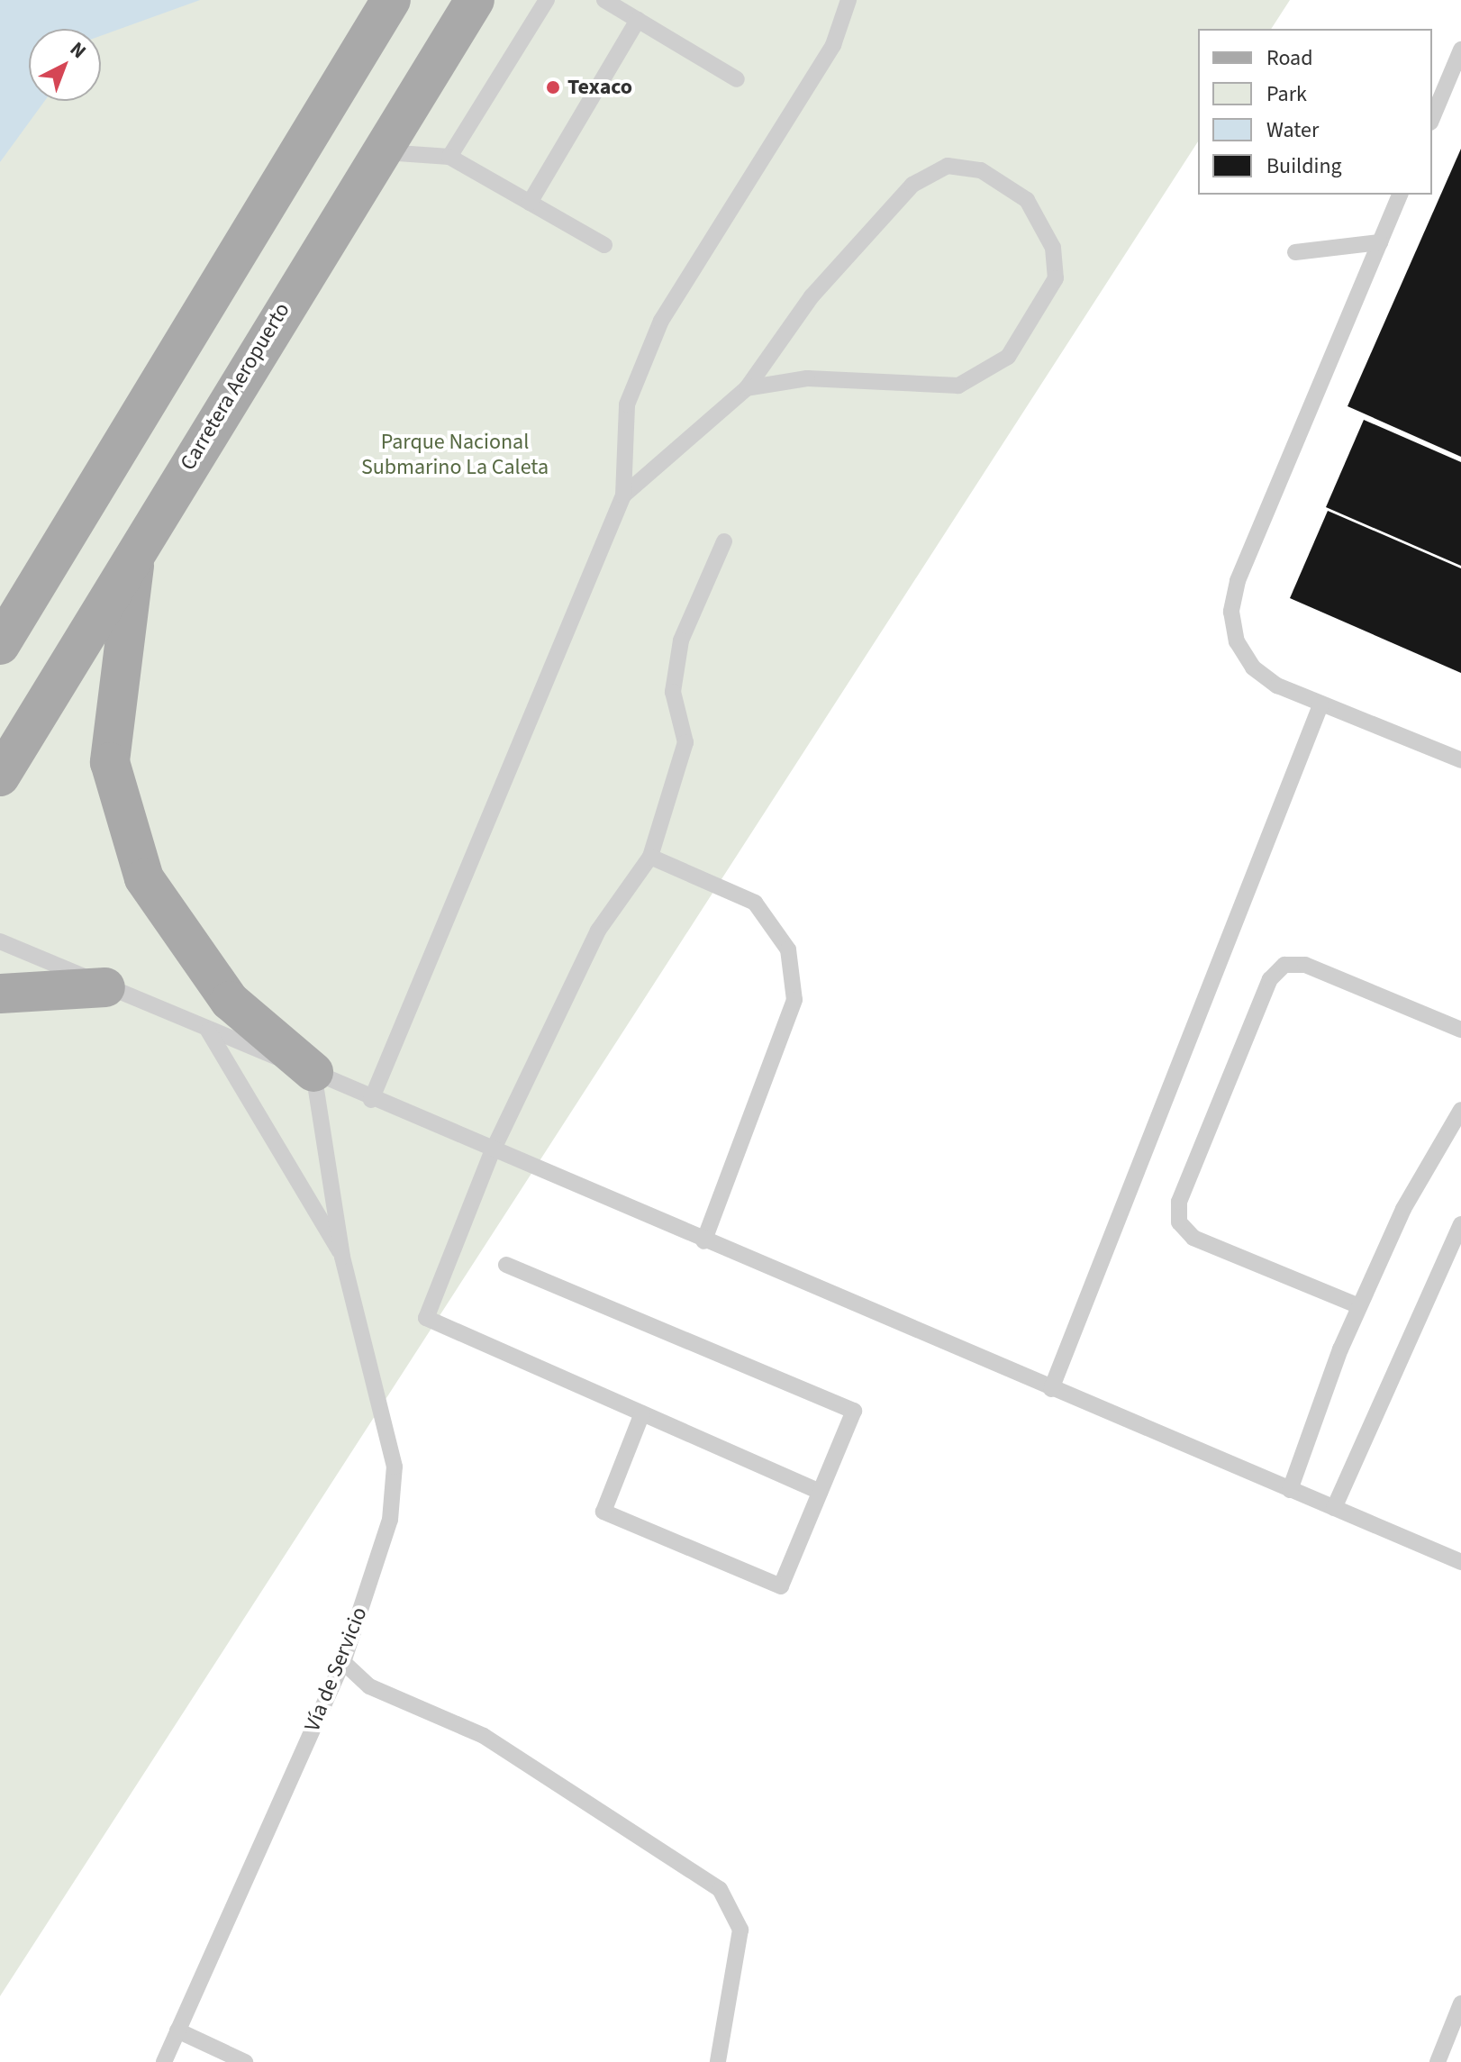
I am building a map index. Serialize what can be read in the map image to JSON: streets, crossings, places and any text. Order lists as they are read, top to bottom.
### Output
{
  "streets": {
    "main road": ["Carretera Aeropuerto"],
    "lane": ["Vía de Servicio"]
  },
  "parks": ["Parque Nacional Submarino La Caleta"],
  "places": ["Texaco"],
  "legend": [
    "Road",
    "Park",
    "Water",
    "Building"
  ],
  "north": "top right"
}
